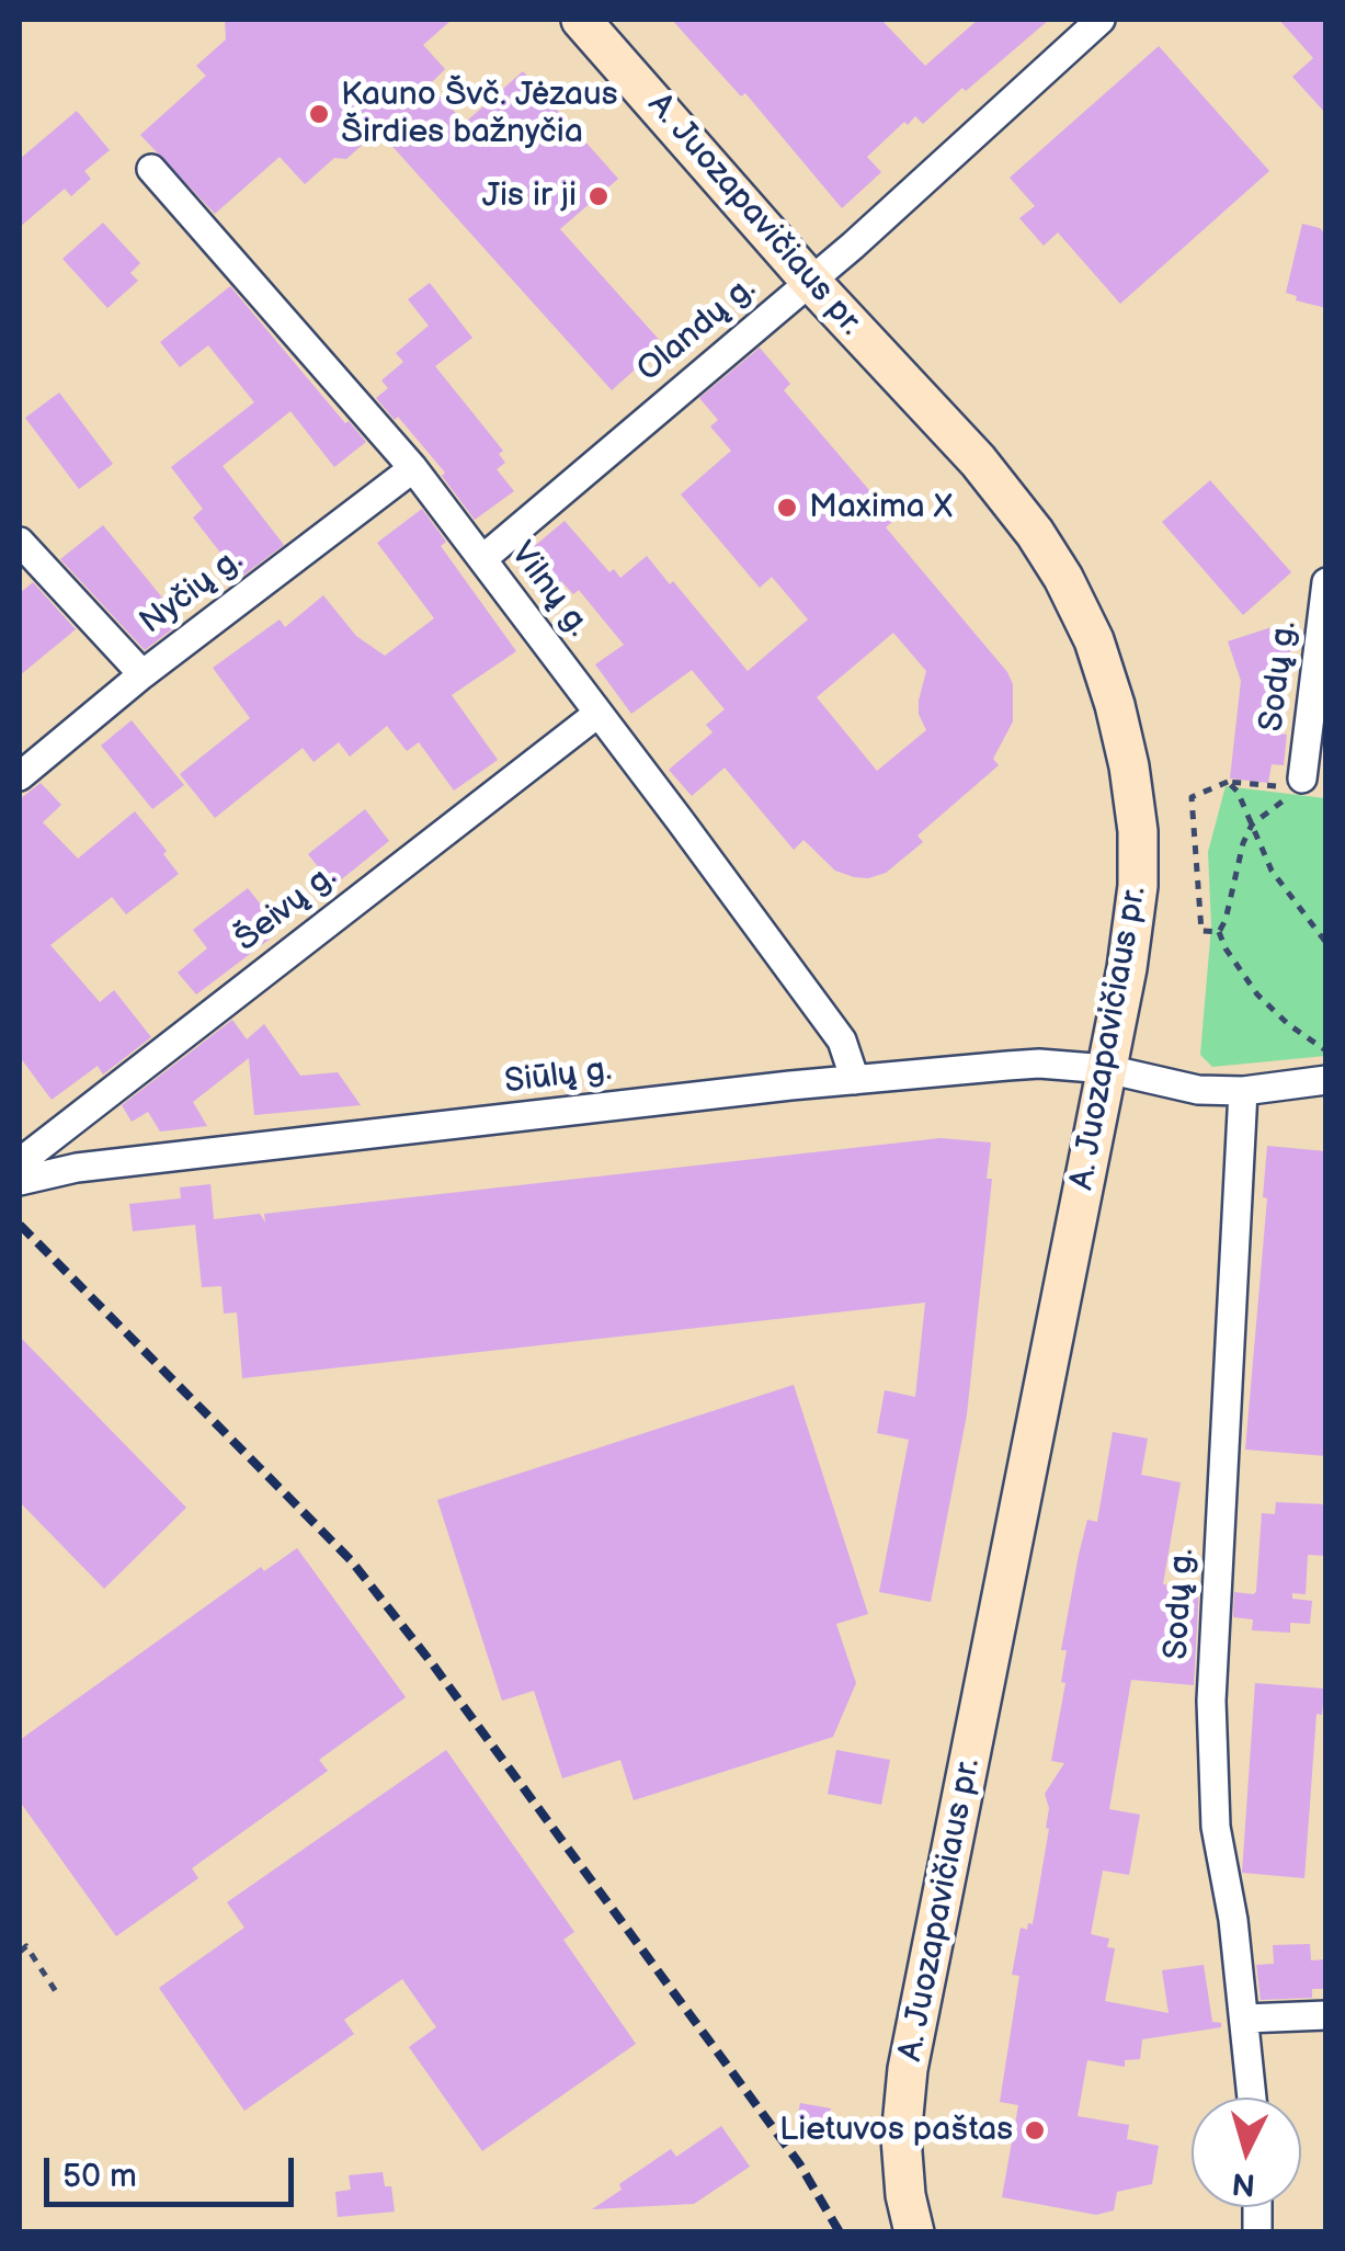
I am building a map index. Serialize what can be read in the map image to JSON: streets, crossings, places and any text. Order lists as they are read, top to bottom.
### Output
{
  "streets": {
    "main road": ["A. Juozapavičiaus pr."],
    "street": [
      "Olandų g.",
      "Vilnų g.",
      "Nyčių g.",
      "Sodų g.",
      "Šeivų g.",
      "Siūlų g."
    ]
  },
  "crossings": [
    ["A. Juozapavičiaus pr.", "Olandų g."],
    ["A. Juozapavičiaus pr.", "Siūlų g."],
    ["Olandų g.", "Vilnų g."],
    ["Vilnų g.", "Nyčių g."],
    ["Vilnų g.", "Šeivų g."],
    ["Vilnų g.", "Siūlų g."],
    ["Sodų g.", "Siūlų g."]
  ],
  "places": [
    "Kauno Švč. Jėzaus Širdies bažnyčia",
    "Jis ir ji",
    "Maxima X",
    "Lietuvos paštas"
  ],
  "scale_bar": "50 m",
  "north": "bottom"
}
